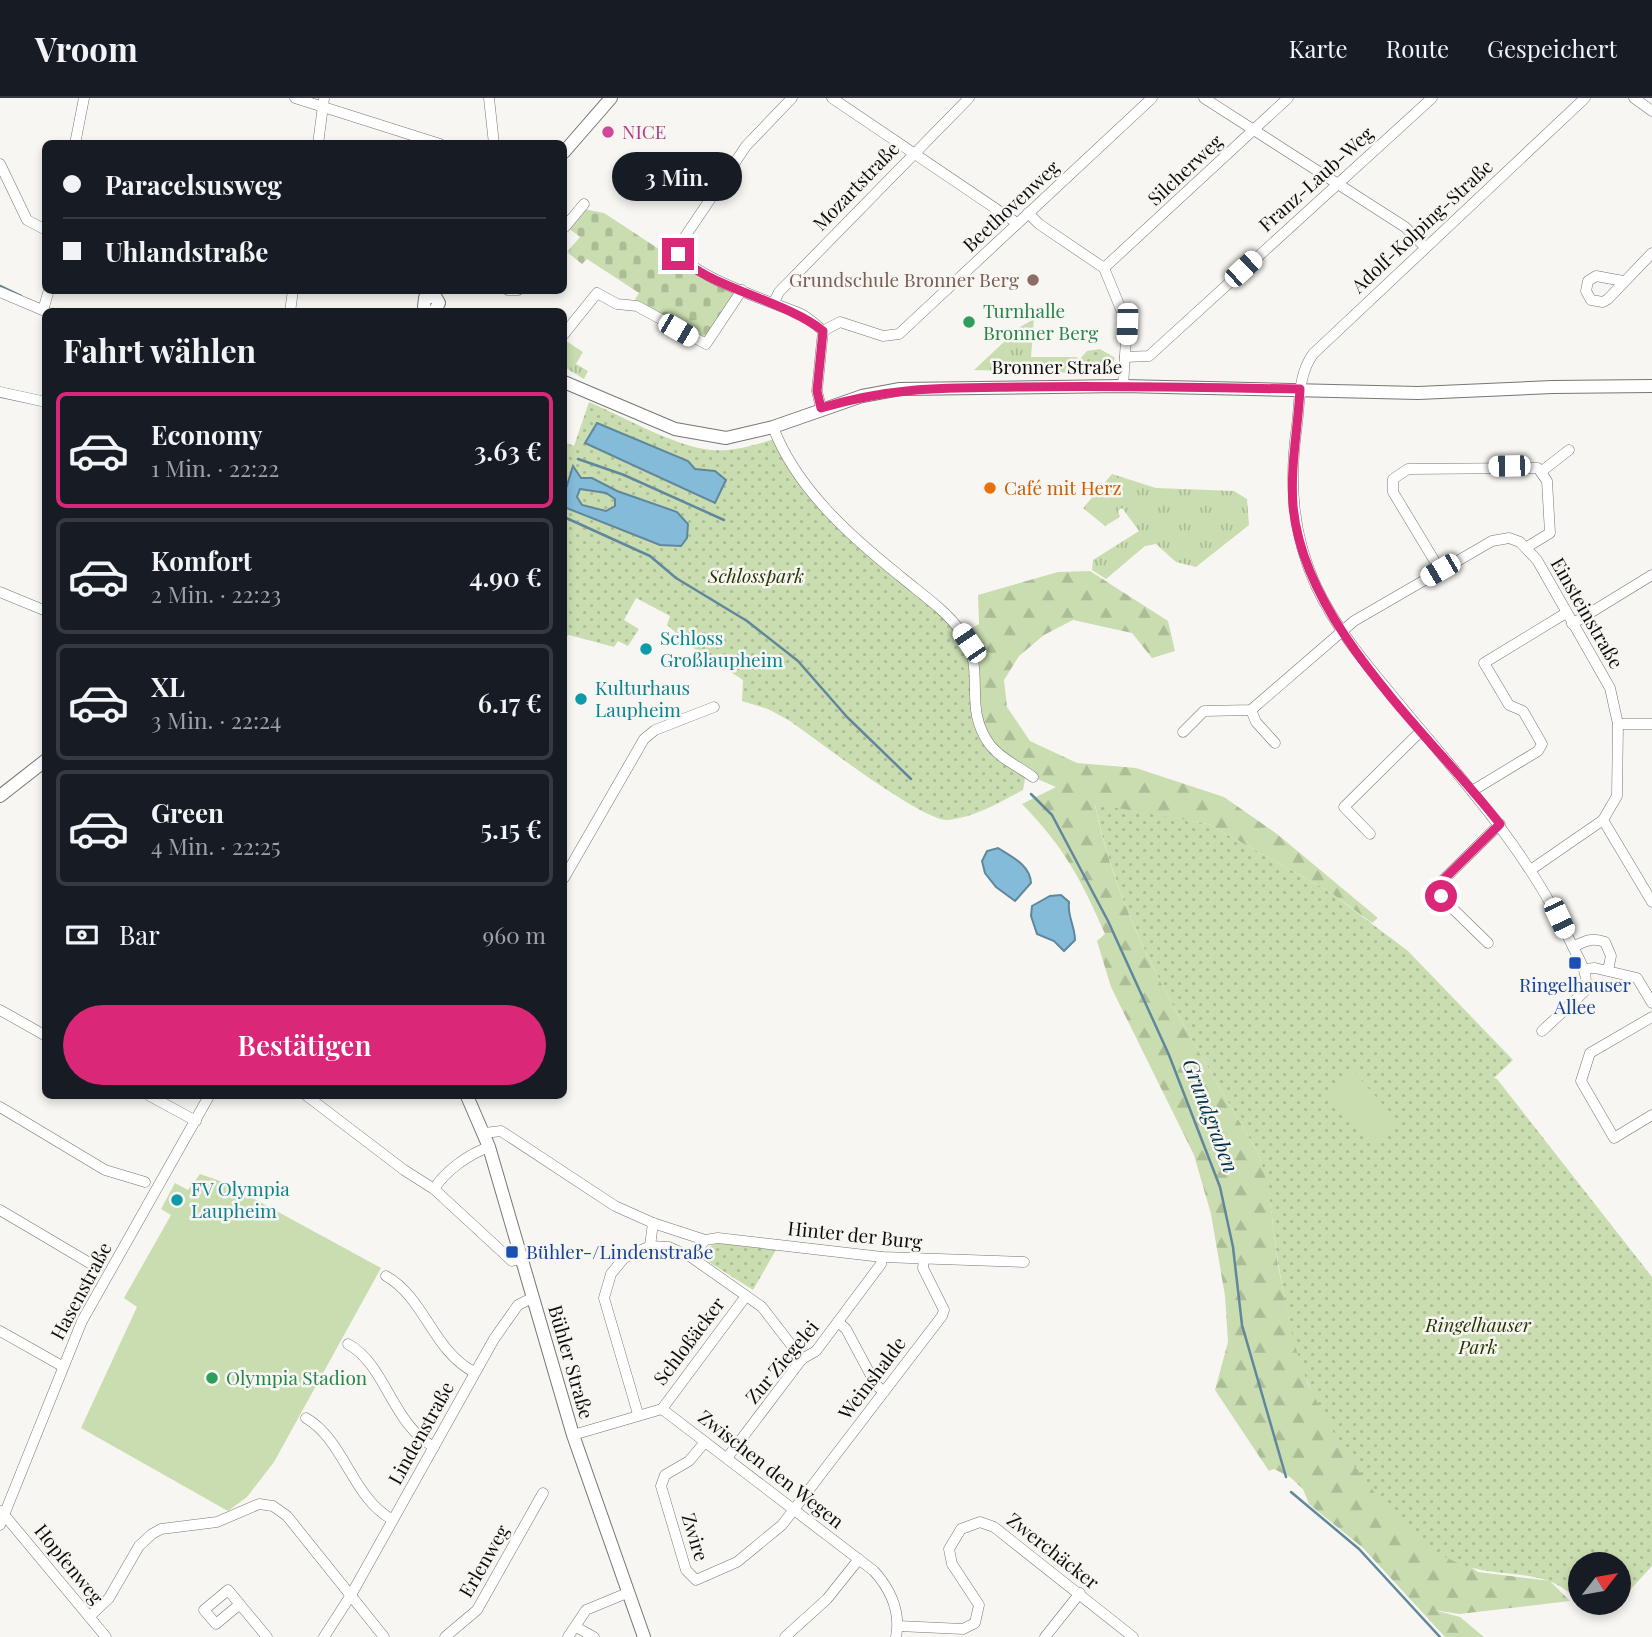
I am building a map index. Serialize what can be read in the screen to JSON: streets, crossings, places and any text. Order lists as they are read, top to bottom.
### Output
{
  "streets": {
    "street": [
      "Silcherweg",
      "Franz-Laub-Weg",
      "Mozartstraße",
      "Beethovenweg",
      "Adolf-Kolping-Straße",
      "Bronner Straße",
      "Einsteinstraße",
      "Hinter der Burg",
      "Hasenstraße",
      "Schloßäcker",
      "Bühler Straße",
      "Zur Ziegelei",
      "Weinshalde",
      "Lindenstraße",
      "Zwischen den Wegen",
      "Zwire",
      "Zwerchäcker",
      "Erlenweg",
      "Hopfenweg"
    ]
  },
  "crossings": [
    ["Adolf-Kolping-Straße", "Bronner Straße"],
    ["Hinter der Burg", "Bühler Straße"],
    ["Hinter der Burg", "Zur Ziegelei"],
    ["Hinter der Burg", "Weinshalde"],
    ["Hasenstraße", "Hopfenweg"],
    ["Schloßäcker", "Zur Ziegelei"],
    ["Schloßäcker", "Zwischen den Wegen"],
    ["Bühler Straße", "Lindenstraße"],
    ["Zur Ziegelei", "Weinshalde"],
    ["Zur Ziegelei", "Zwischen den Wegen"],
    ["Weinshalde", "Zwischen den Wegen"],
    ["Weinshalde", "Zwire"],
    ["Zwischen den Wegen", "Zwire"],
    ["Zwischen den Wegen", "Zwerchäcker"]
  ],
  "water": ["Grundgraben"],
  "parks": ["Schlosspark", "Ringelhauser Park"],
  "places": {
    "other": [
      "NICE",
      "Grundschule Bronner Berg",
      "Turnhalle Bronner Berg",
      "Café mit Herz",
      "Schloss Großlaupheim",
      "Kulturhaus Laupheim",
      "FV Olympia Laupheim",
      "Olympia Stadion"
    ],
    "transit": ["Ringelhauser Allee", "Bühler-/Lindenstraße"]
  },
  "north": "top right",
  "page": {
    "header": "Vroom",
    "nav": ["Karte", "Route", "Gespeichert"],
    "banner": ["Paracelsusweg", "Uhlandstraße"],
    "bubble": "3 Min.",
    "heading": "Fahrt wählen",
    "list": [
      {
        "name": "Economy",
        "note": "1 Min. · 22:22",
        "value": "3.63 €"
      },
      {
        "name": "Komfort",
        "note": "2 Min. · 22:23",
        "value": "4.90 €"
      },
      {
        "name": "XL",
        "note": "3 Min. · 22:24",
        "value": "6.17 €"
      },
      {
        "name": "Green",
        "note": "4 Min. · 22:25",
        "value": "5.15 €"
      }
    ],
    "pay": ["Bar", "960 m"],
    "buttons": "Bestätigen"
  }
}
